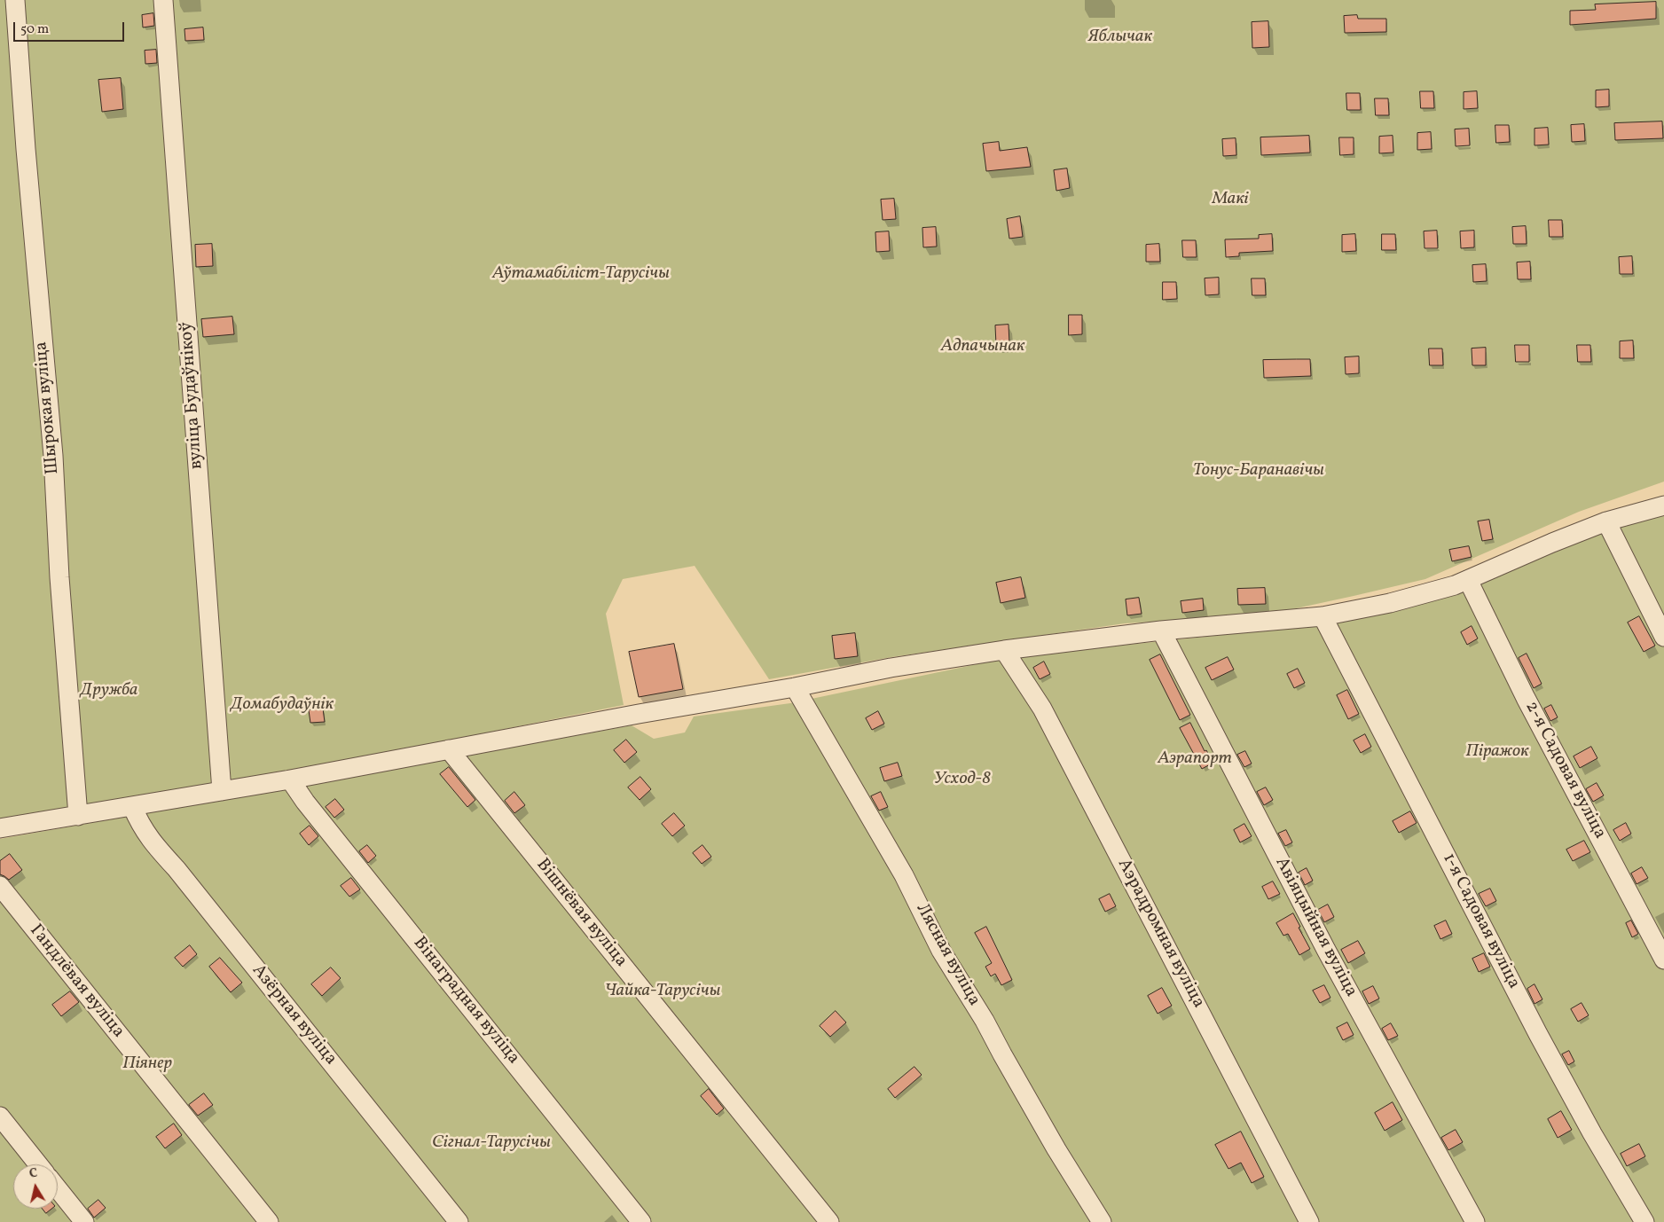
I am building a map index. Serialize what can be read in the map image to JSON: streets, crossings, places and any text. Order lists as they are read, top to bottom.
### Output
{
  "streets": {
    "street": [
      "вуліца Будаўнікоў",
      "Шырокая вуліца",
      "2-я Садовая вуліца",
      "Вішнёвая вуліца",
      "1-я Садовая вуліца",
      "Авіяцыйная вуліца",
      "Аэрадромная вуліца",
      "Лясная вуліца",
      "Гандлёвая вуліца",
      "Вінаградная вуліца",
      "Азёрная вуліца"
    ]
  },
  "parks": [
    "Яблычак",
    "Макі",
    "Аўтамабіліст-Тарусічы",
    "Адпачынак",
    "Тонус-Баранавічы",
    "Дружба",
    "Домабудаўнік",
    "Піражок",
    "Аэрапорт",
    "Усход-8",
    "Чайка-Тарусічы",
    "Піянер",
    "Сігнал-Тарусічы"
  ],
  "scale_bar": "50 m",
  "north": "top"
}
